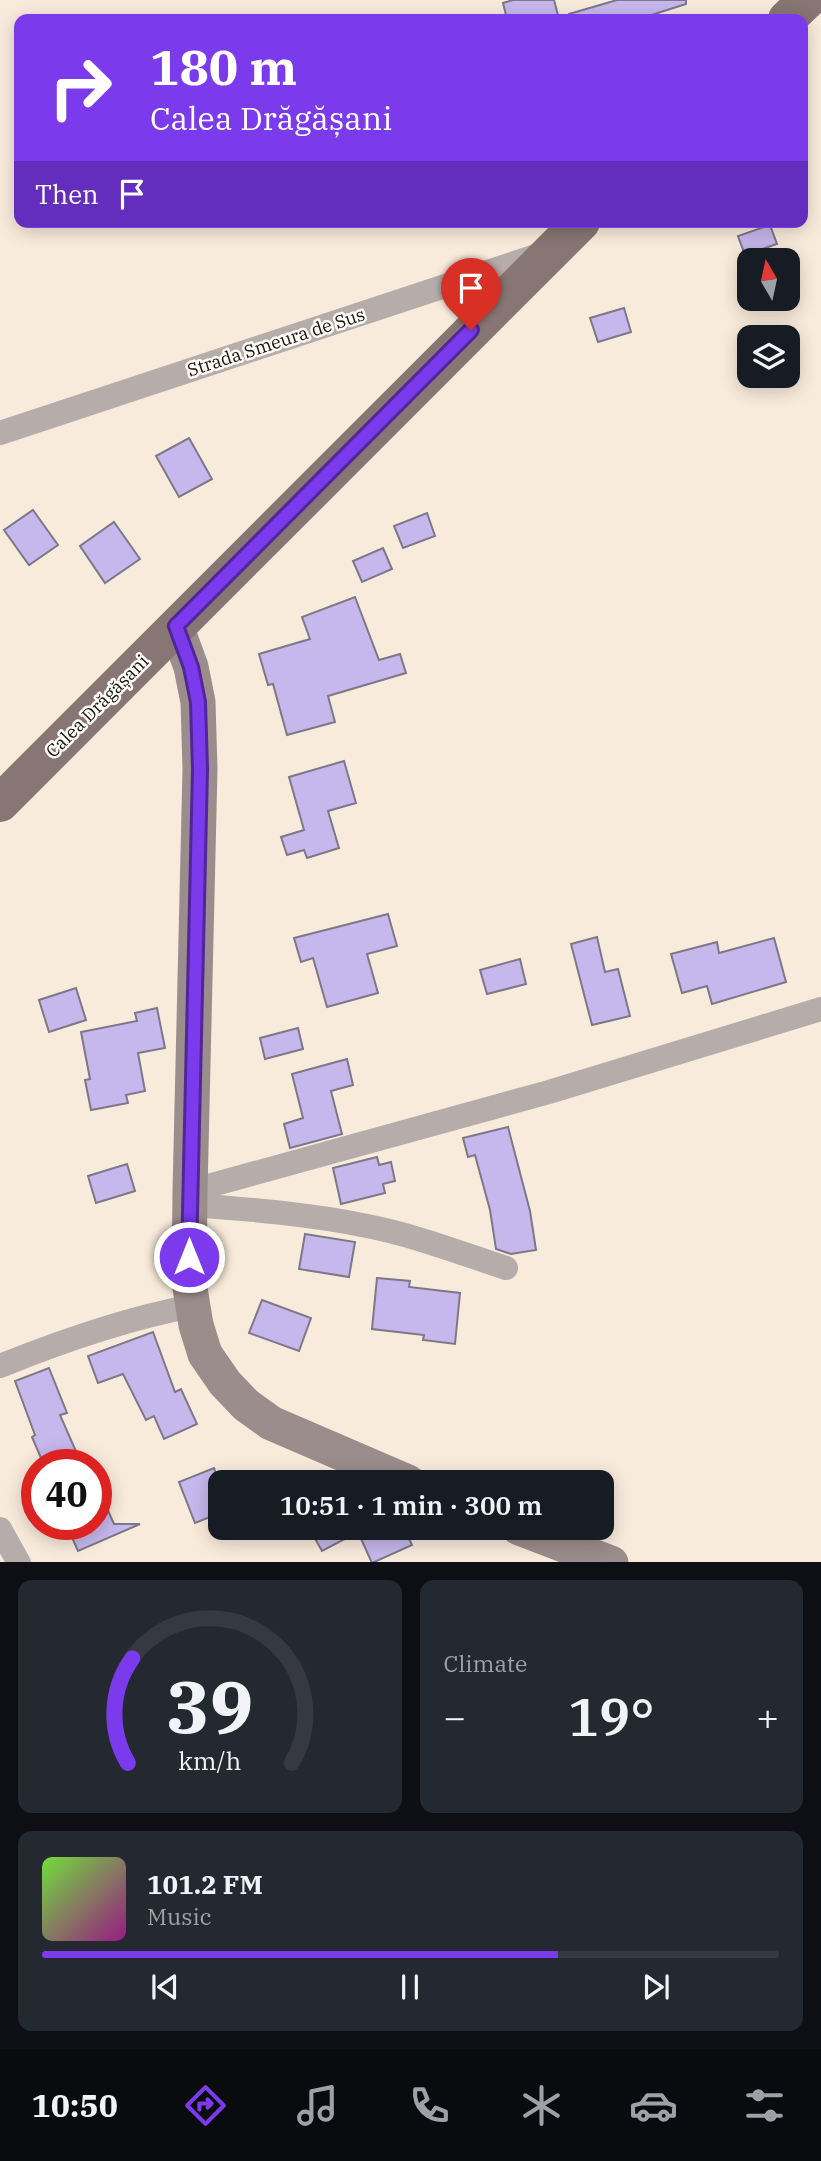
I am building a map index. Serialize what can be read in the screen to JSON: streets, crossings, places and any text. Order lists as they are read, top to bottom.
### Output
{
  "streets": {
    "main road": ["Calea Drăgășani"],
    "street": ["Strada Smeura de Sus"]
  },
  "crossings": [
    ["Strada Smeura de Sus", "Calea Drăgășani"]
  ],
  "north": "top",
  "page": {
    "turn": ["180 m", "Calea Drăgășani"],
    "then": "Then",
    "limit": "40",
    "trip": "10:51 · 1 min · 300 m",
    "tile": "Climate",
    "heat": ["−", "19°", "+"],
    "song": ["101.2 FM", "Music"],
    "tabs": "10:50",
    "gauge": ["39", "km/h"]
  }
}
